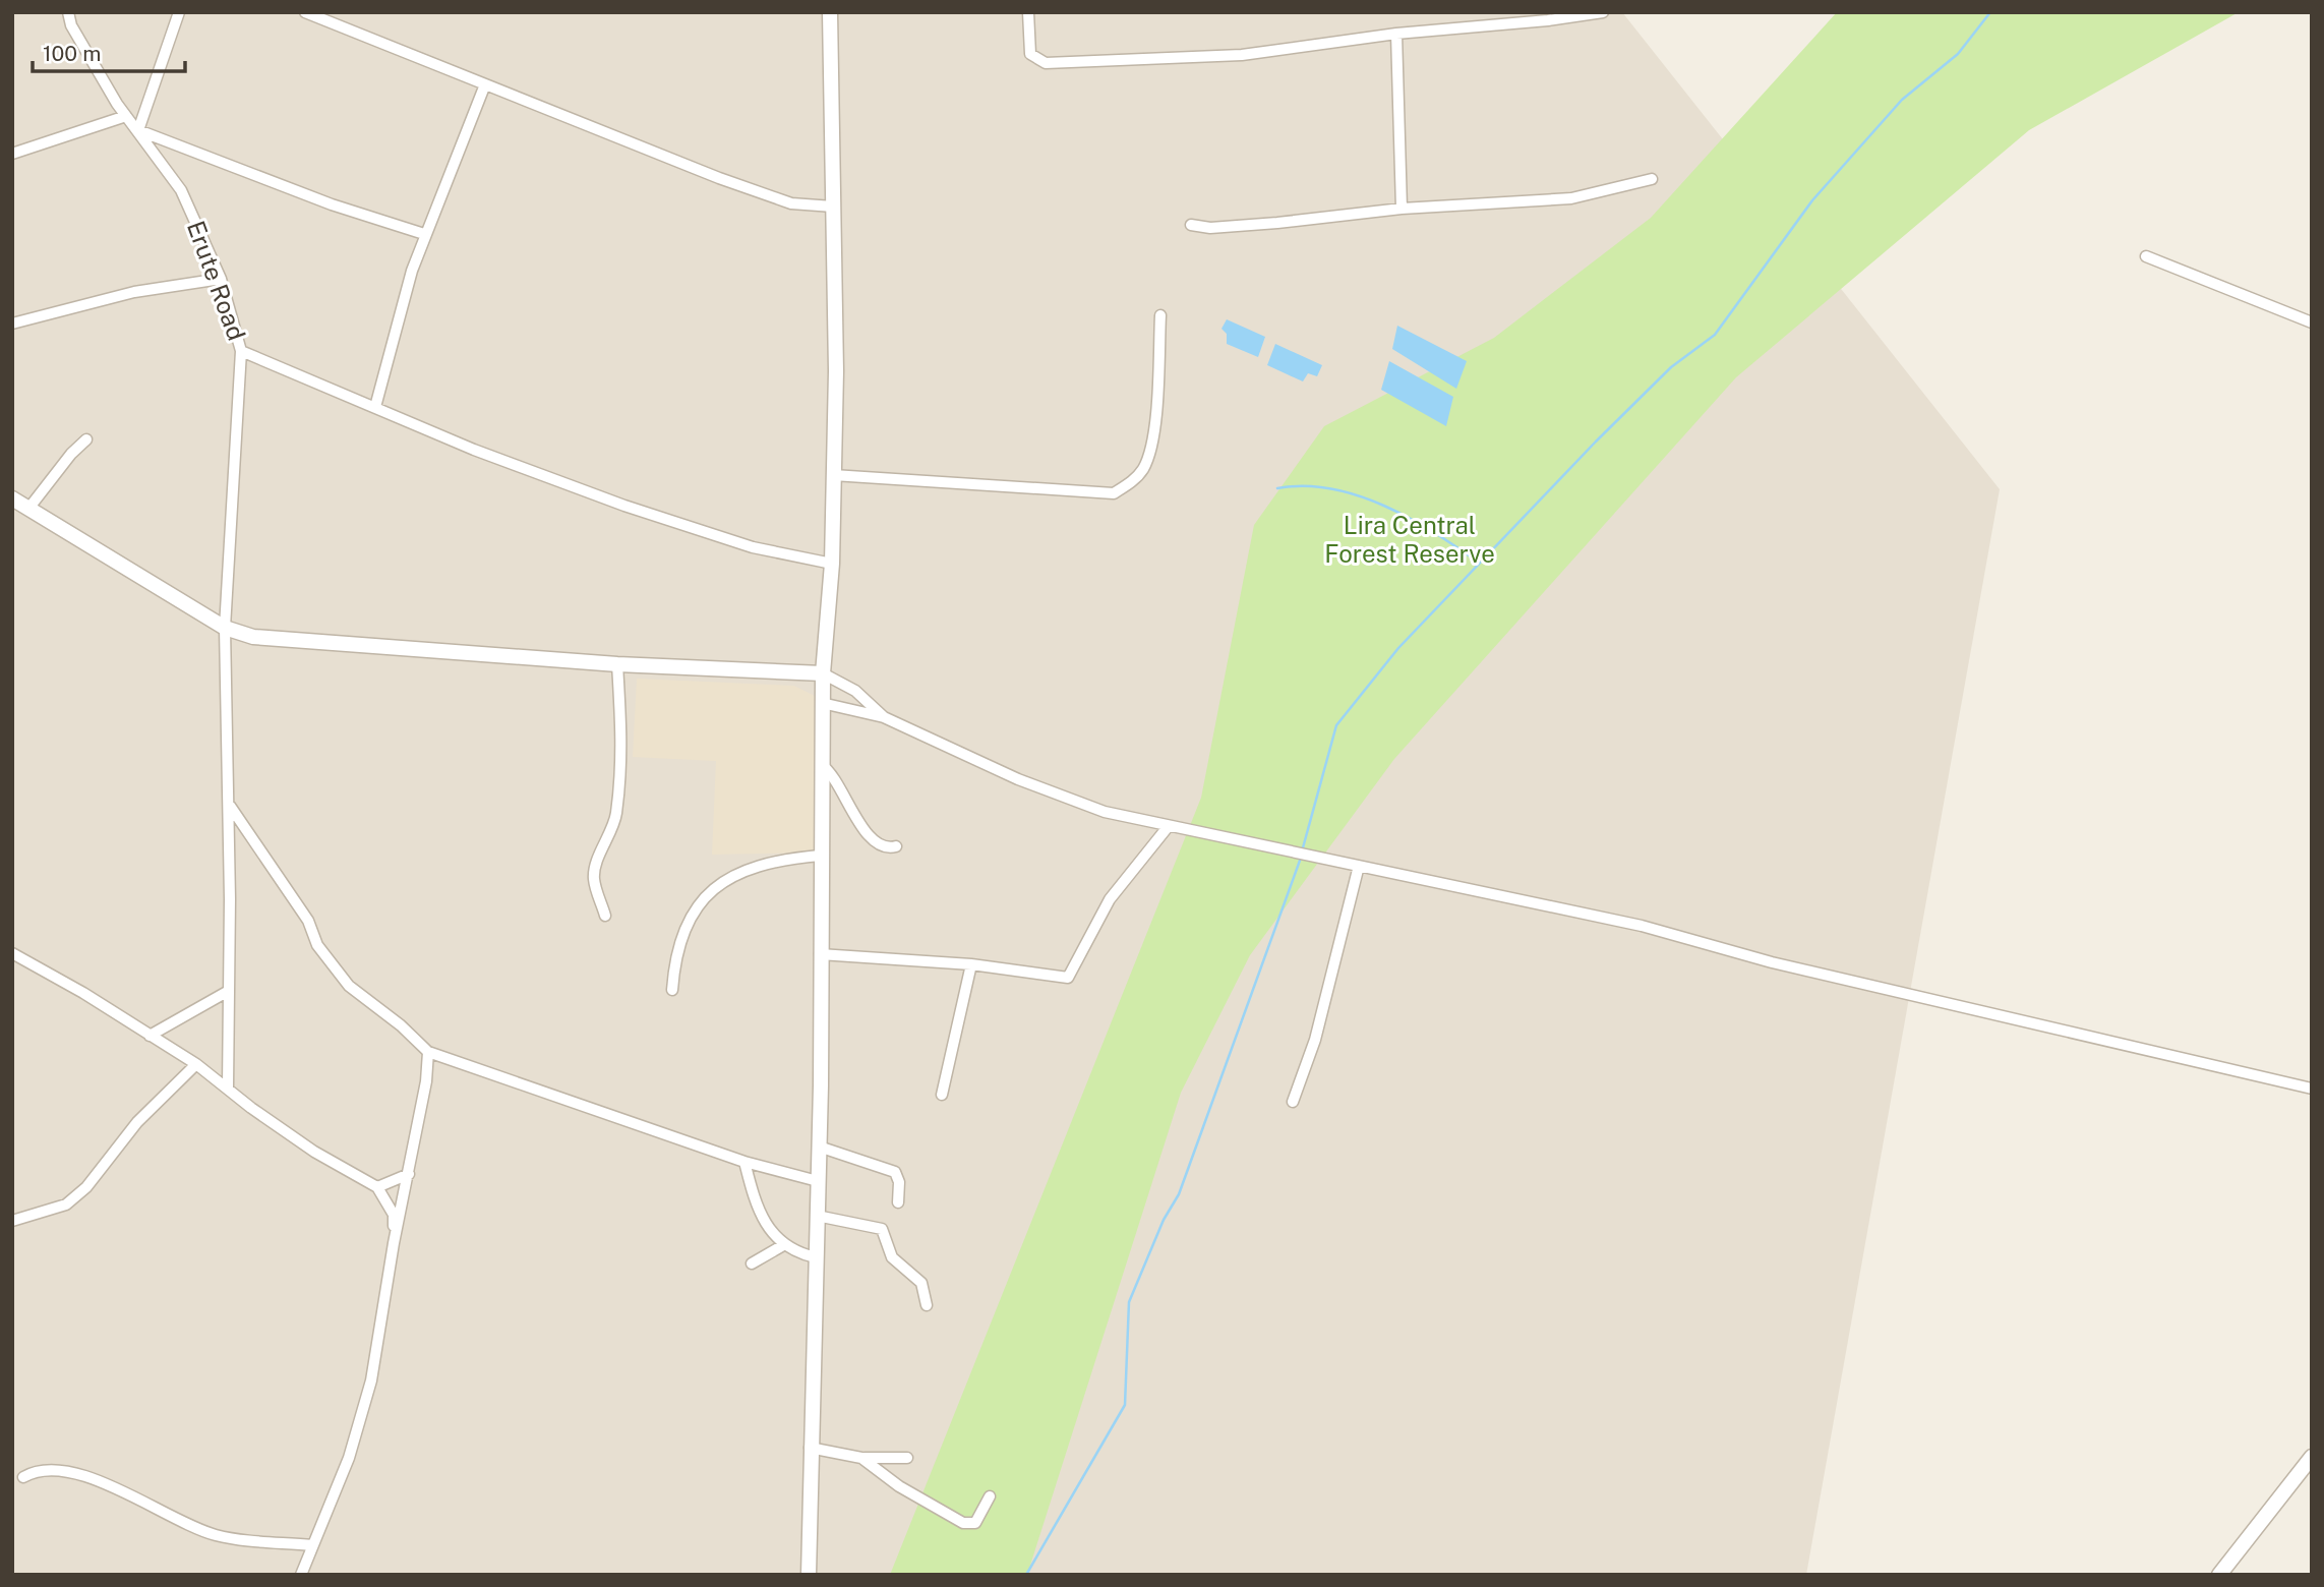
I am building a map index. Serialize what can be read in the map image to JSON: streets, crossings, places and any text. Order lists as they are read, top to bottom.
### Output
{
  "streets": {
    "street": ["Erute Road"]
  },
  "parks": ["Lira Central Forest Reserve"],
  "scale_bar": "100 m"
}
